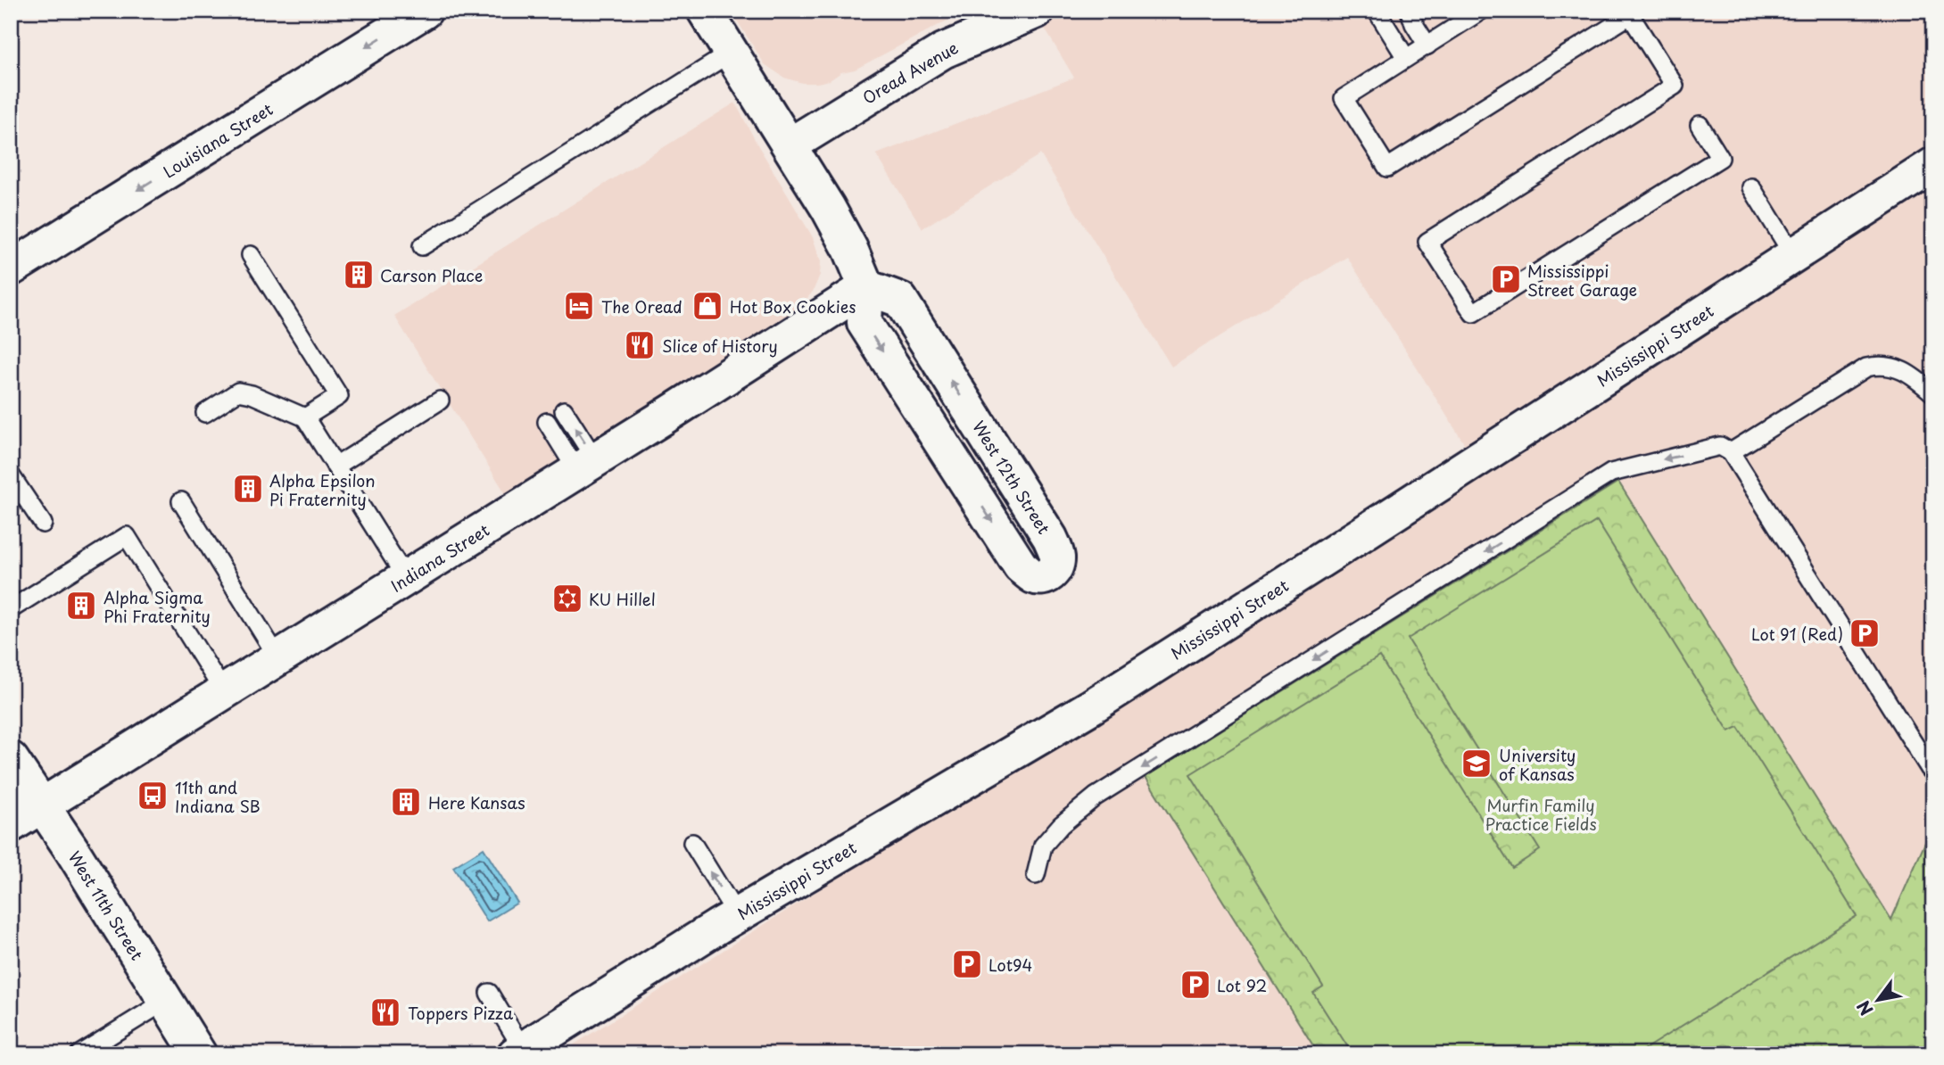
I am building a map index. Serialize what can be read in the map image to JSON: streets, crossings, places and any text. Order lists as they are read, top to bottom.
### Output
{
  "streets": {
    "street": [
      "Oread Avenue",
      "Louisiana Street",
      "Mississippi Street",
      "West 12th Street",
      "Indiana Street",
      "West 11th Street"
    ]
  },
  "crossings": [
    ["Oread Avenue", "West 12th Street"],
    ["West 12th Street", "Indiana Street"],
    ["Indiana Street", "West 11th Street"]
  ],
  "one_way": ["Louisiana Street"],
  "parks": ["Murfin Family Practice Fields"],
  "places": {
    "building": [
      "Carson Place",
      "Alpha Epsilon Pi Fraternity",
      "Alpha Sigma Phi Fraternity",
      "Here Kansas"
    ],
    "parking": [
      "Mississippi Street Garage",
      "Lot 91 (Red)",
      "Lot94",
      "Lot 92"
    ],
    "hotel": ["The Oread"],
    "shop": ["Hot Box Cookies"],
    "restaurant": ["Slice of History", "Toppers Pizza"],
    "synagogue": ["KU Hillel"],
    "school or university": ["University of Kansas"],
    "bus stop": ["11th and Indiana SB"]
  },
  "north": "bottom left"
}
